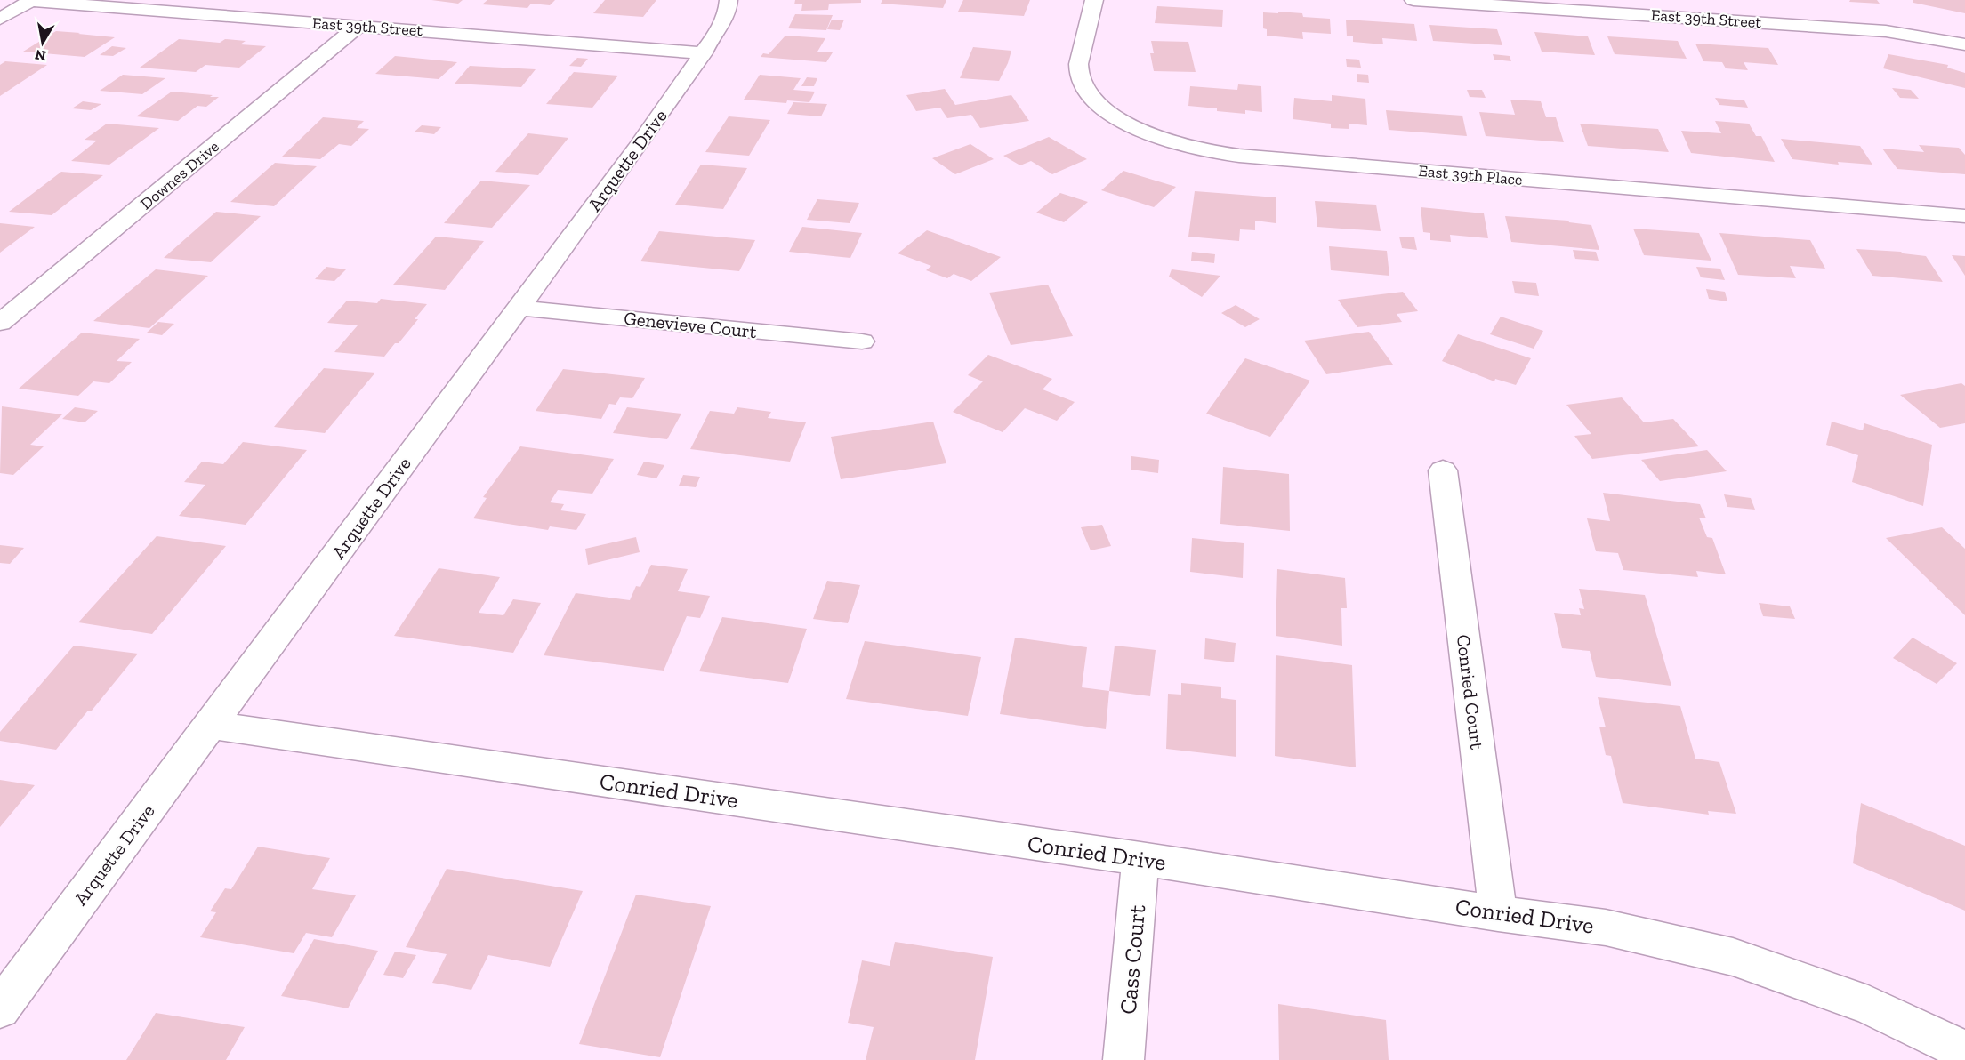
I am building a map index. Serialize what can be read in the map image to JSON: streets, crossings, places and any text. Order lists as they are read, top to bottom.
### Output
{
  "streets": {
    "street": [
      "East 39th Street",
      "Arquette Drive",
      "Downes Drive",
      "East 39th Place",
      "Genevieve Court",
      "Conried Court",
      "Conried Drive",
      "Cass Court"
    ]
  },
  "crossings": [
    ["East 39th Street", "Arquette Drive"],
    ["East 39th Street", "Downes Drive"],
    ["Arquette Drive", "Genevieve Court"],
    ["Arquette Drive", "Conried Drive"],
    ["Conried Court", "Conried Drive"],
    ["Conried Drive", "Cass Court"]
  ],
  "north": "bottom"
}
